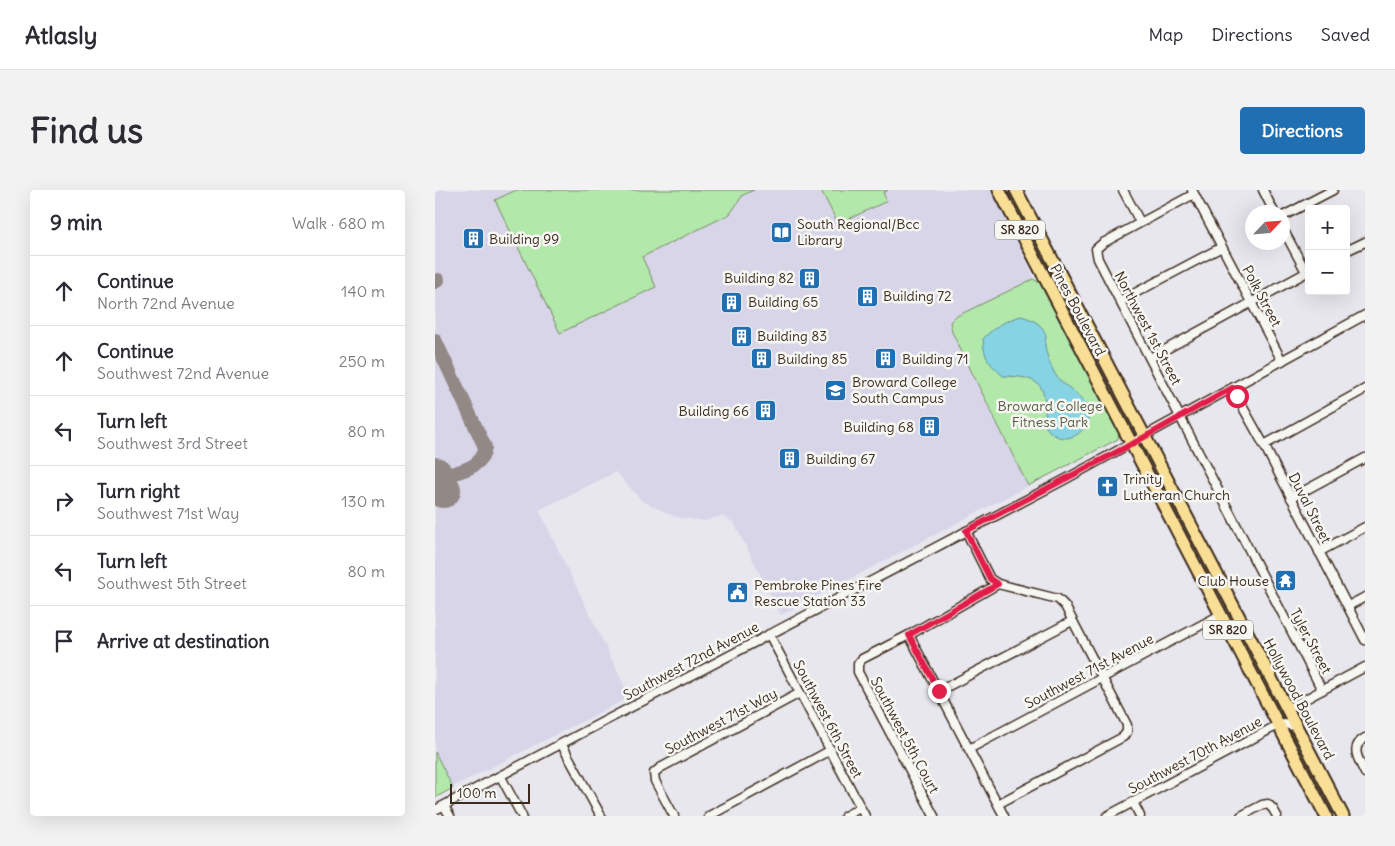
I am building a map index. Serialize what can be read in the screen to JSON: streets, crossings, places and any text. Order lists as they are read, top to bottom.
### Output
{
  "streets": {
    "highway": ["SR 820", "Pines Boulevard", "Hollywood Boulevard"],
    "street": [
      "Polk Street",
      "Northwest 1st Street",
      "Duval Street",
      "Tyler Street",
      "Southwest 72nd Avenue",
      "Southwest 71st Avenue",
      "Southwest 6th Street",
      "Southwest 71st Way",
      "Southwest 5th Court",
      "Southwest 70th Avenue"
    ]
  },
  "crossings": [
    ["SR 820", "Pines Boulevard"],
    ["SR 820", "Southwest 72nd Avenue"],
    ["SR 820", "Southwest 71st Avenue"],
    ["SR 820", "Southwest 70th Avenue"],
    ["Polk Street", "Southwest 72nd Avenue"],
    ["Pines Boulevard", "Southwest 72nd Avenue"],
    ["Pines Boulevard", "Hollywood Boulevard"],
    ["Northwest 1st Street", "Tyler Street"],
    ["Northwest 1st Street", "Southwest 72nd Avenue"],
    ["Duval Street", "Southwest 72nd Avenue"],
    ["Tyler Street", "Southwest 72nd Avenue"],
    ["Southwest 72nd Avenue", "Hollywood Boulevard"],
    ["Southwest 72nd Avenue", "Southwest 6th Street"],
    ["Hollywood Boulevard", "Southwest 70th Avenue"],
    ["Southwest 6th Street", "Southwest 71st Way"]
  ],
  "parks": ["Broward College Fitness Park"],
  "places": {
    "library": ["South Regional/Bcc Library"],
    "building": [
      "Building 99",
      "Building 82",
      "Building 72",
      "Building 65",
      "Building 83",
      "Building 85",
      "Building 71",
      "Building 66",
      "Building 68",
      "Building 67"
    ],
    "school or university": ["Broward College South Campus"],
    "church": ["Trinity Lutheran Church"],
    "temple": ["Club House"],
    "public building": ["Pembroke Pines Fire Rescue Station 33"]
  },
  "scale_bar": "100 m",
  "north": "top right",
  "page": {
    "header": "Atlasly",
    "nav": ["Map", "Directions", "Saved"],
    "buttons": "Directions",
    "title": "Find us",
    "heading": ["9 min", "Walk · 680 m"],
    "map_buttons": ["+", "−"],
    "list": [
      ["Continue", "North 72nd Avenue", "140 m"],
      ["Continue", "Southwest 72nd Avenue", "250 m"],
      ["Turn left", "Southwest 3rd Street", "80 m"],
      ["Turn right", "Southwest 71st Way", "130 m"],
      ["Turn left", "Southwest 5th Street", "80 m"],
      "Arrive at destination"
    ],
    "scale": "100 m"
  }
}
